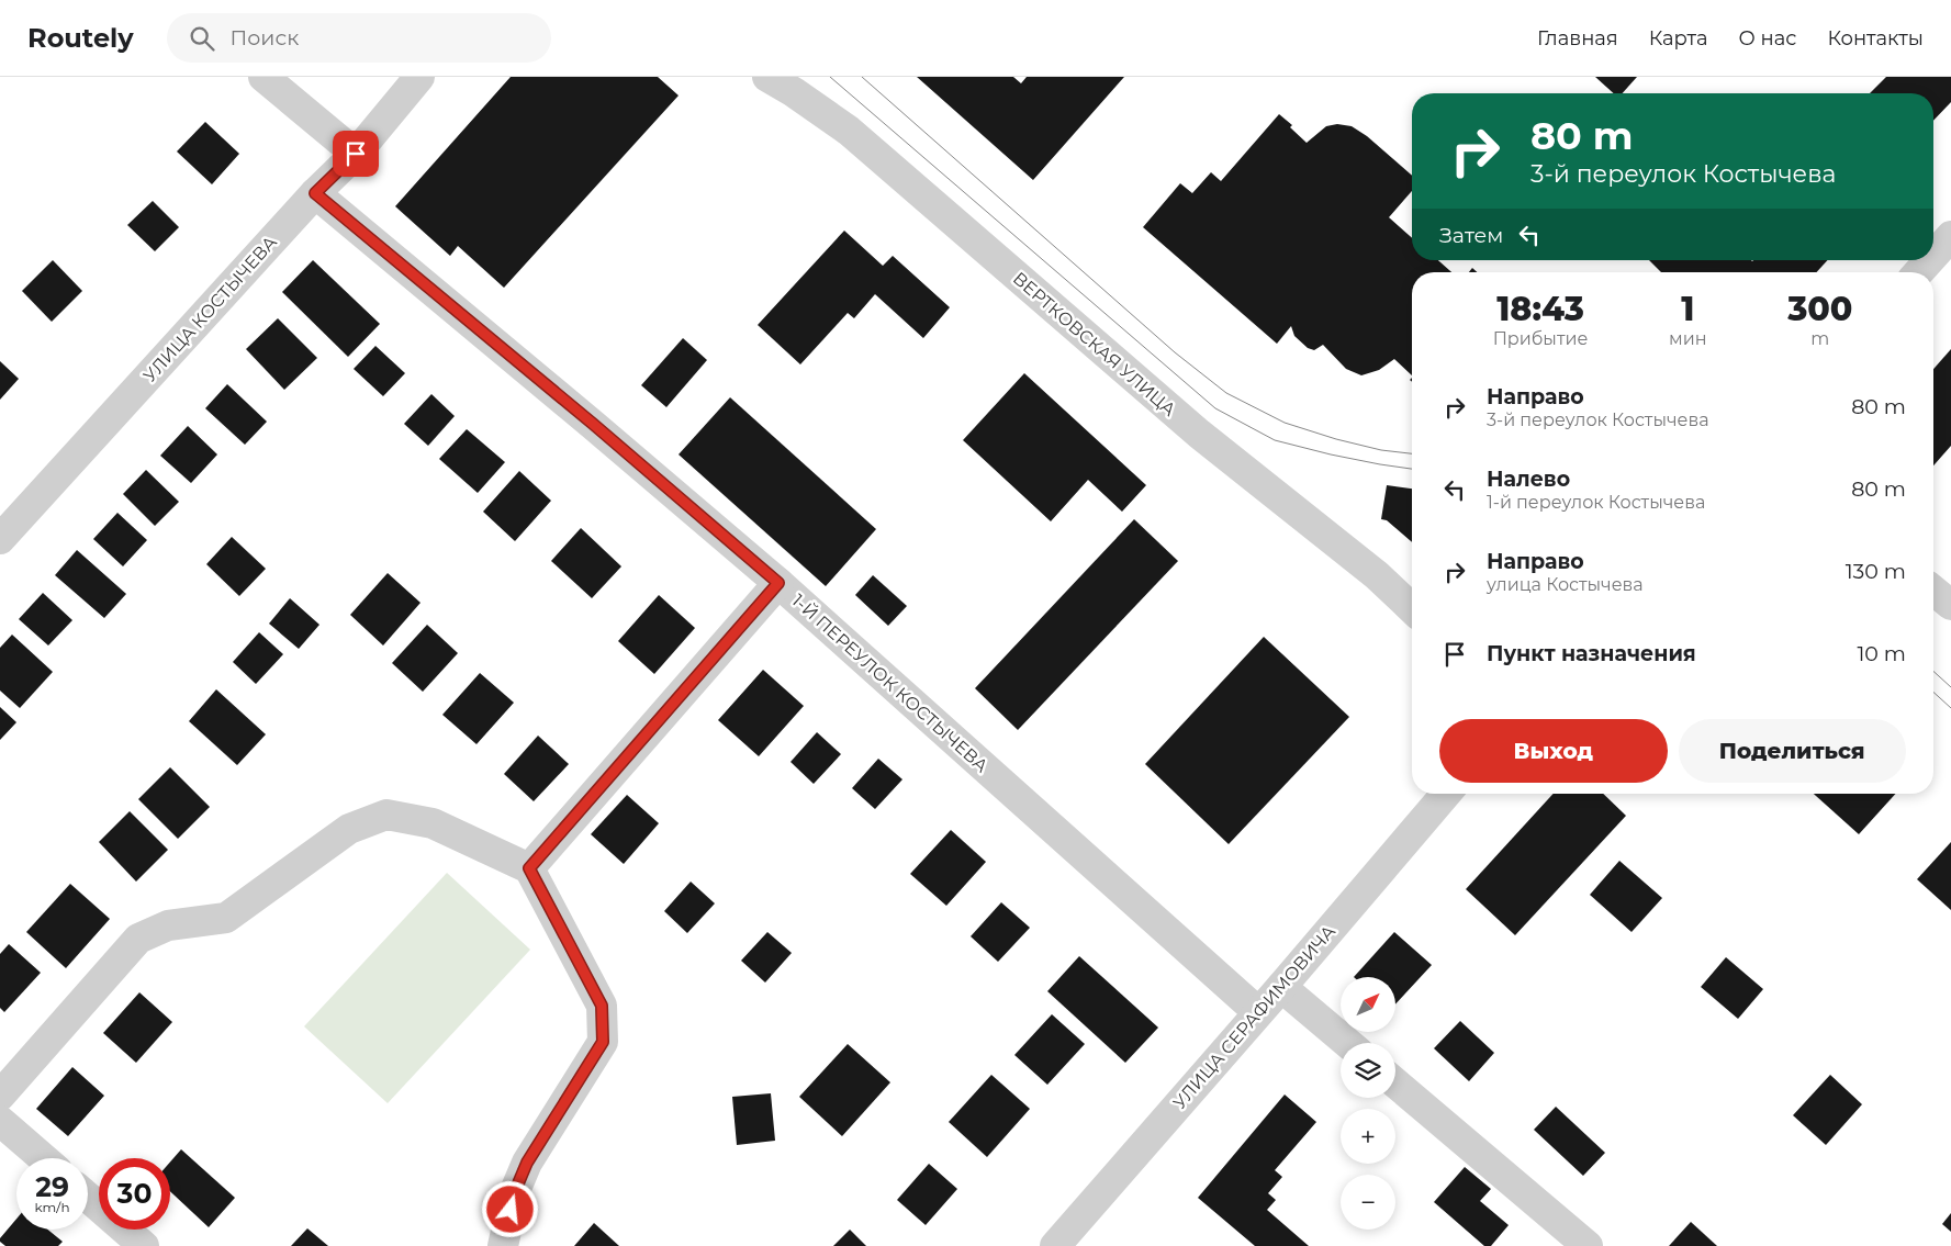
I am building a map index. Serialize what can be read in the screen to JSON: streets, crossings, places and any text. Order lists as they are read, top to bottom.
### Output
{
  "streets": {
    "street": [
      "УЛИЦА КОСТЫЧЕВА",
      "ВЕРТКОВСКАЯ УЛИЦА",
      "1-Й ПЕРЕУЛОК КОСТЫЧЕВА",
      "УЛИЦА СЕРАФИМОВИЧА"
    ]
  },
  "crossings": [
    ["УЛИЦА КОСТЫЧЕВА", "1-Й ПЕРЕУЛОК КОСТЫЧЕВА"],
    ["1-Й ПЕРЕУЛОК КОСТЫЧЕВА", "УЛИЦА СЕРАФИМОВИЧА"]
  ],
  "north": "top right",
  "page": {
    "header": "Routely",
    "search": "Поиск",
    "nav": [
      "Главная",
      "Карта",
      "О нас",
      "Контакты"
    ],
    "turn": ["80 m", "3-й переулок Костычева"],
    "then": "Затем",
    "eta": [
      "18:43",
      "Прибытие",
      "1",
      "мин",
      "300",
      "m"
    ],
    "list": [
      {
        "name": "Направо",
        "note": "3-й переулок Костычева",
        "value": "80 m"
      },
      {
        "name": "Налево",
        "note": "1-й переулок Костычева",
        "value": "80 m"
      },
      {
        "name": "Направо",
        "note": "улица Костычева",
        "value": "130 m"
      },
      {
        "name": "Пункт назначения",
        "value": "10 m"
      }
    ],
    "buttons": ["Выход", "Поделиться"],
    "map_buttons": ["+", "−"],
    "speed": "29 km/h",
    "limit": "30"
  }
}
